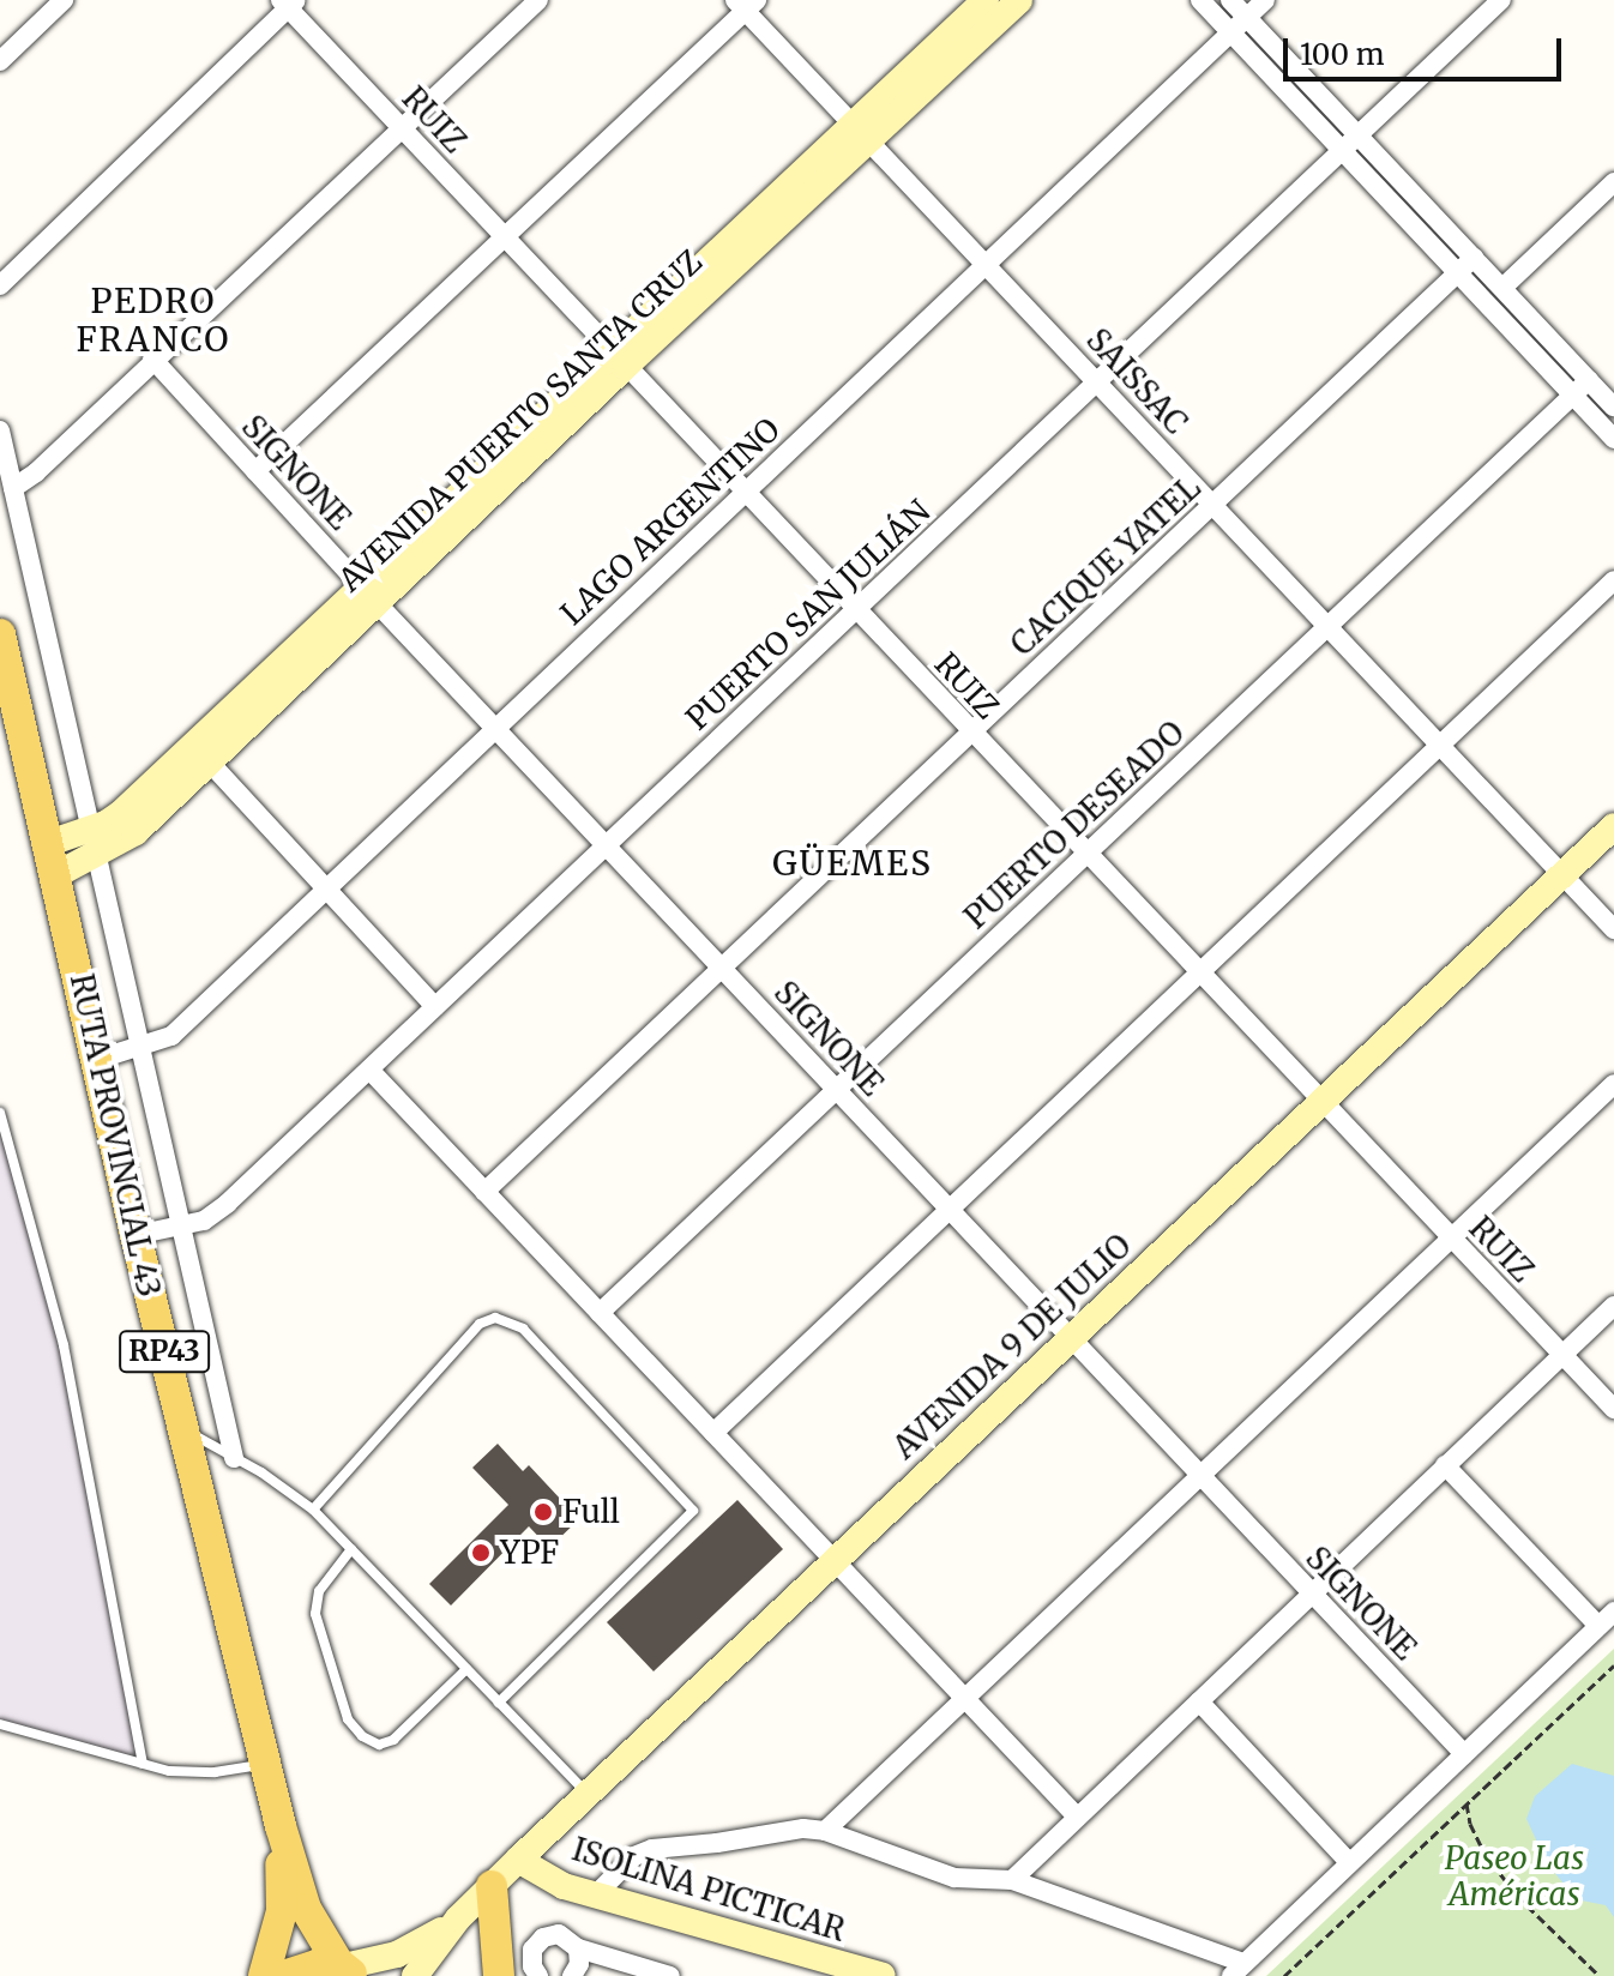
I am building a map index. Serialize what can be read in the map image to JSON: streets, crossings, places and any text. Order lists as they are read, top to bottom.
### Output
{
  "streets": {
    "main road": ["RUTA PROVINCIAL 43", "RP43"],
    "street": [
      "RUIZ",
      "SAISSAC",
      "AVENIDA PUERTO SANTA CRUZ",
      "SIGNONE",
      "LAGO ARGENTINO",
      "CACIQUE YATEL",
      "PUERTO SAN JULIÁN",
      "PUERTO DESEADO",
      "AVENIDA 9 DE JULIO",
      "ISOLINA PICTICAR"
    ]
  },
  "crossings": [
    ["RUIZ", "AVENIDA PUERTO SANTA CRUZ"],
    ["RUIZ", "LAGO ARGENTINO"],
    ["RUIZ", "CACIQUE YATEL"],
    ["RUIZ", "PUERTO SAN JULIÁN"],
    ["RUIZ", "PUERTO DESEADO"],
    ["RUIZ", "AVENIDA 9 DE JULIO"],
    ["SAISSAC", "AVENIDA PUERTO SANTA CRUZ"],
    ["SAISSAC", "LAGO ARGENTINO"],
    ["SAISSAC", "CACIQUE YATEL"],
    ["SAISSAC", "PUERTO SAN JULIÁN"],
    ["SAISSAC", "PUERTO DESEADO"],
    ["SAISSAC", "AVENIDA 9 DE JULIO"],
    ["AVENIDA PUERTO SANTA CRUZ", "SIGNONE"],
    ["AVENIDA PUERTO SANTA CRUZ", "RUTA PROVINCIAL 43"],
    ["SIGNONE", "LAGO ARGENTINO"],
    ["SIGNONE", "CACIQUE YATEL"],
    ["SIGNONE", "PUERTO SAN JULIÁN"],
    ["SIGNONE", "PUERTO DESEADO"],
    ["SIGNONE", "AVENIDA 9 DE JULIO"],
    ["LAGO ARGENTINO", "RUTA PROVINCIAL 43"],
    ["PUERTO SAN JULIÁN", "RUTA PROVINCIAL 43"],
    ["RUTA PROVINCIAL 43", "RP43"],
    ["AVENIDA 9 DE JULIO", "ISOLINA PICTICAR"]
  ],
  "districts": ["PEDRO FRANCO", "GÜEMES"],
  "parks": ["Paseo Las Américas"],
  "places": ["Full", "YPF"],
  "scale_bar": "100 m"
}
